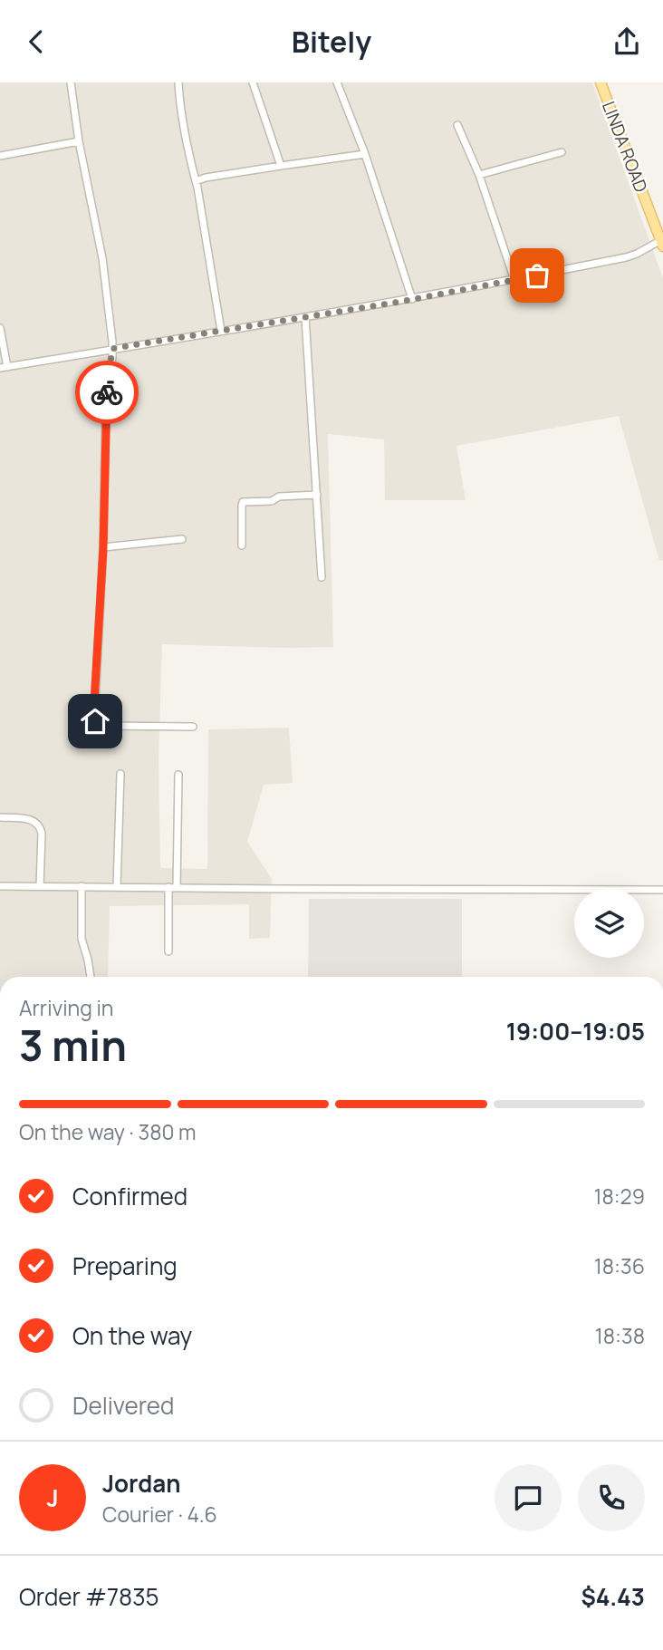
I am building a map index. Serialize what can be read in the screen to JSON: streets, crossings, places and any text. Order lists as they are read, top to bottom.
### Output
{
  "streets": {
    "main road": ["LINDA ROAD"]
  },
  "page": {
    "header": "Bitely",
    "heading": ["3 min", "Arriving in", "19:00–19:05"],
    "panel": [
      "Jordan",
      "Courier · 4.6",
      "Order #7835",
      "$4.43"
    ],
    "bar": "On the way · 380 m",
    "list": [
      ["Confirmed", "18:29"],
      ["Preparing", "18:36"],
      ["On the way", "18:38"],
      "Delivered"
    ],
    "round": "J"
  }
}
